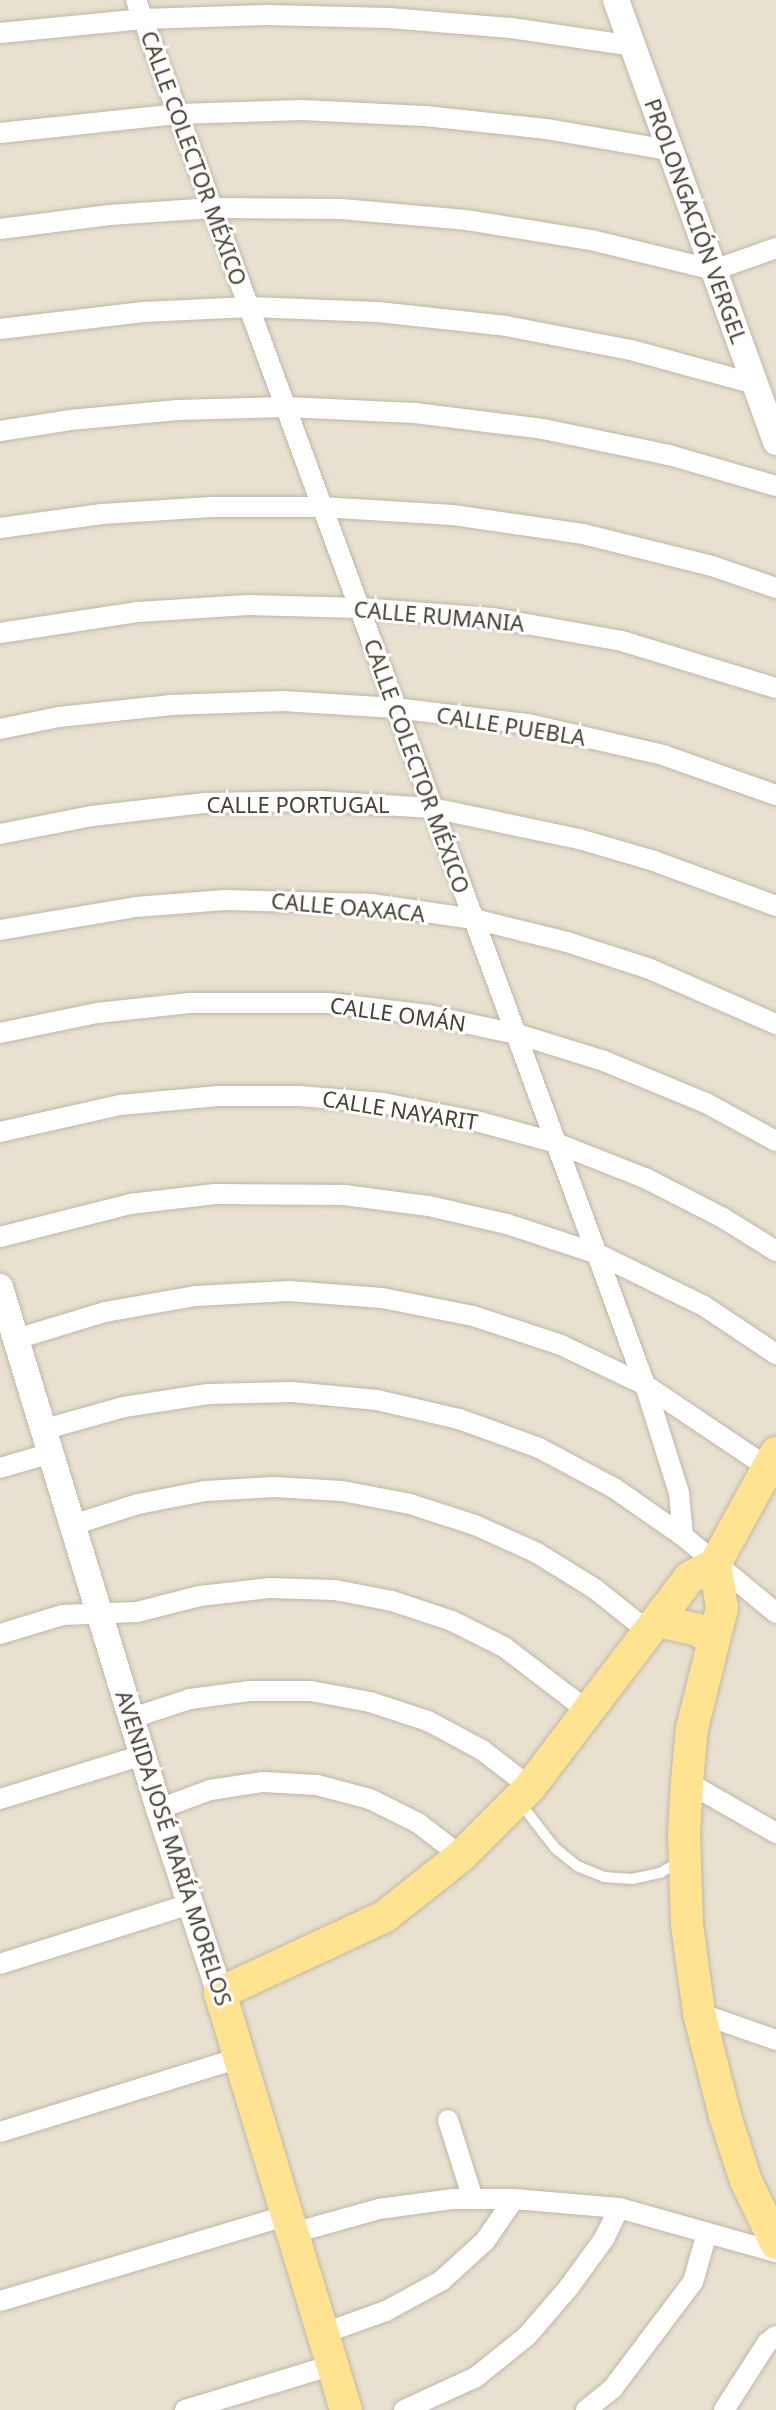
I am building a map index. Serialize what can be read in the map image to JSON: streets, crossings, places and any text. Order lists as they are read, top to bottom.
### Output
{
  "streets": {
    "main road": ["AVENIDA JOSÉ MARÍA MORELOS"],
    "street": [
      "CALLE COLECTOR MÉXICO",
      "PROLONGACIÓN VERGEL",
      "CALLE RUMANIA",
      "CALLE PUEBLA",
      "CALLE PORTUGAL",
      "CALLE OAXACA",
      "CALLE OMÁN",
      "CALLE NAYARIT"
    ]
  },
  "crossings": [
    ["CALLE COLECTOR MÉXICO", "CALLE RUMANIA"],
    ["CALLE COLECTOR MÉXICO", "CALLE PUEBLA"],
    ["CALLE COLECTOR MÉXICO", "CALLE PORTUGAL"],
    ["CALLE COLECTOR MÉXICO", "CALLE OAXACA"],
    ["CALLE COLECTOR MÉXICO", "CALLE OMÁN"],
    ["CALLE COLECTOR MÉXICO", "CALLE NAYARIT"]
  ]
}
